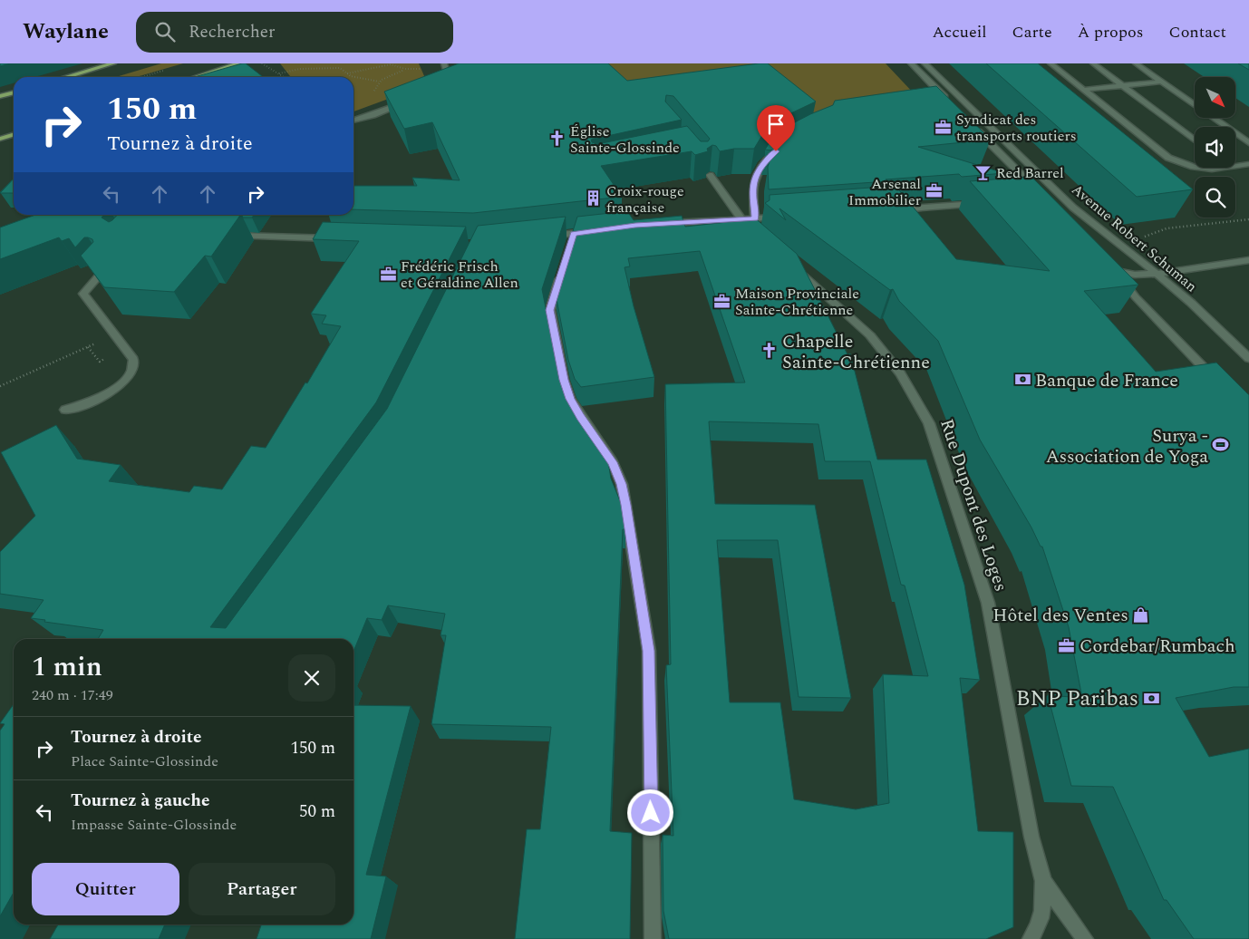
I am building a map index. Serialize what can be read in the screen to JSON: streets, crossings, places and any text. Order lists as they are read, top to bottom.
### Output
{
  "streets": {
    "street": ["Avenue Robert Schuman", "Rue Dupont des Loges"]
  },
  "places": {
    "office": [
      "Syndicat des transports routiers",
      "Arsenal Immobilier",
      "Frédéric Frisch et Géraldine Allen",
      "Maison Provinciale Sainte-Chrétienne",
      "Cordebar/Rumbach"
    ],
    "church": ["Église Sainte-Glossinde", "Chapelle Sainte-Chrétienne"],
    "bar": ["Red Barrel"],
    "building": ["Croix-rouge française"],
    "bank": ["Banque de France", "BNP Paribas"],
    "sports": ["Surya - Association de Yoga"],
    "shop": ["Hôtel des Ventes"]
  },
  "north": "bottom right",
  "page": {
    "header": "Waylane",
    "search": "Rechercher",
    "nav": [
      "Accueil",
      "Carte",
      "À propos",
      "Contact"
    ],
    "turn": ["150 m", "Tournez à droite"],
    "heading": ["1 min", "240 m · 17:49"],
    "list": [
      {
        "name": "Tournez à droite",
        "note": "Place Sainte-Glossinde",
        "value": "150 m"
      },
      {
        "name": "Tournez à gauche",
        "note": "Impasse Sainte-Glossinde",
        "value": "50 m"
      }
    ],
    "buttons": ["Quitter", "Partager"]
  }
}
